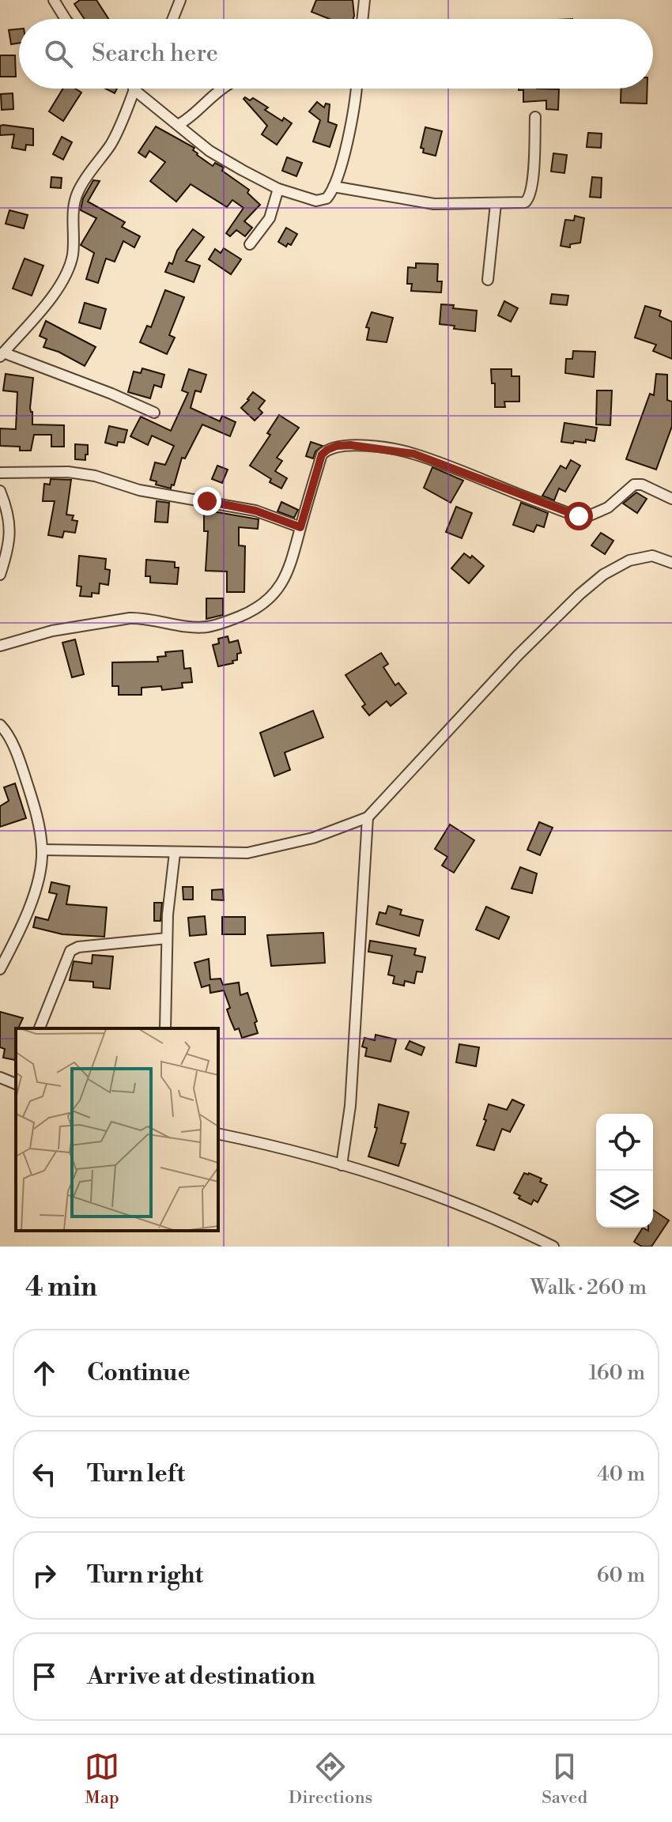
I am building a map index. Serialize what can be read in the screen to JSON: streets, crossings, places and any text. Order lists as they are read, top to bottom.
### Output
{
  "page": {
    "search": "Search here",
    "heading": ["4 min", "Walk · 260 m"],
    "list": [
      ["Continue", "160 m"],
      ["Turn left", "40 m"],
      ["Turn right", "60 m"],
      "Arrive at destination"
    ],
    "nav": ["Map", "Directions", "Saved"]
  }
}
